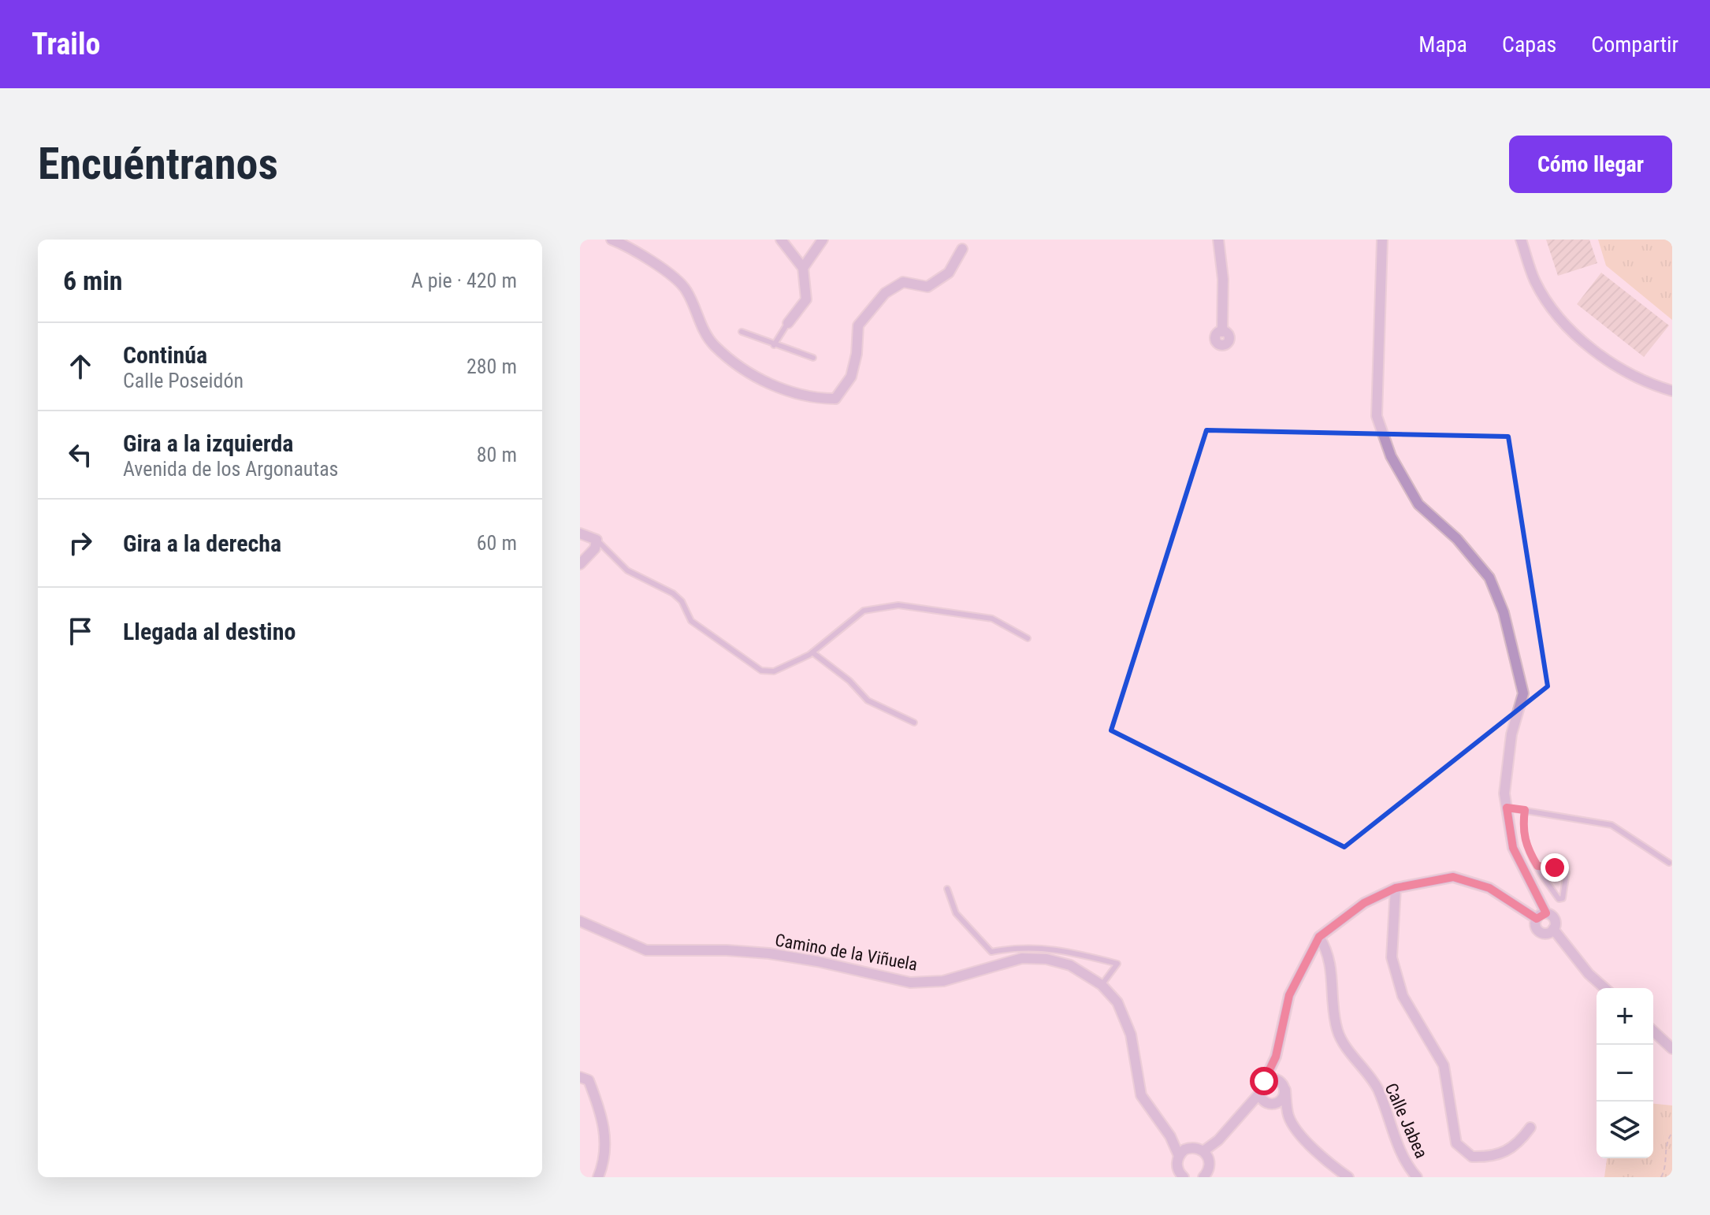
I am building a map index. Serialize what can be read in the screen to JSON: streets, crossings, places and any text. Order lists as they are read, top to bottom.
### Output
{
  "streets": {
    "street": ["Camino de la Viñuela", "Calle Jabea"]
  },
  "page": {
    "header": "Trailo",
    "nav": ["Mapa", "Capas", "Compartir"],
    "buttons": "Cómo llegar",
    "title": "Encuéntranos",
    "heading": ["6 min", "A pie · 420 m"],
    "list": [
      ["Continúa", "Calle Poseidón", "280 m"],
      ["Gira a la izquierda", "Avenida de los Argonautas", "80 m"],
      ["Gira a la derecha", "60 m"],
      "Llegada al destino"
    ],
    "map_buttons": ["+", "−"]
  }
}
